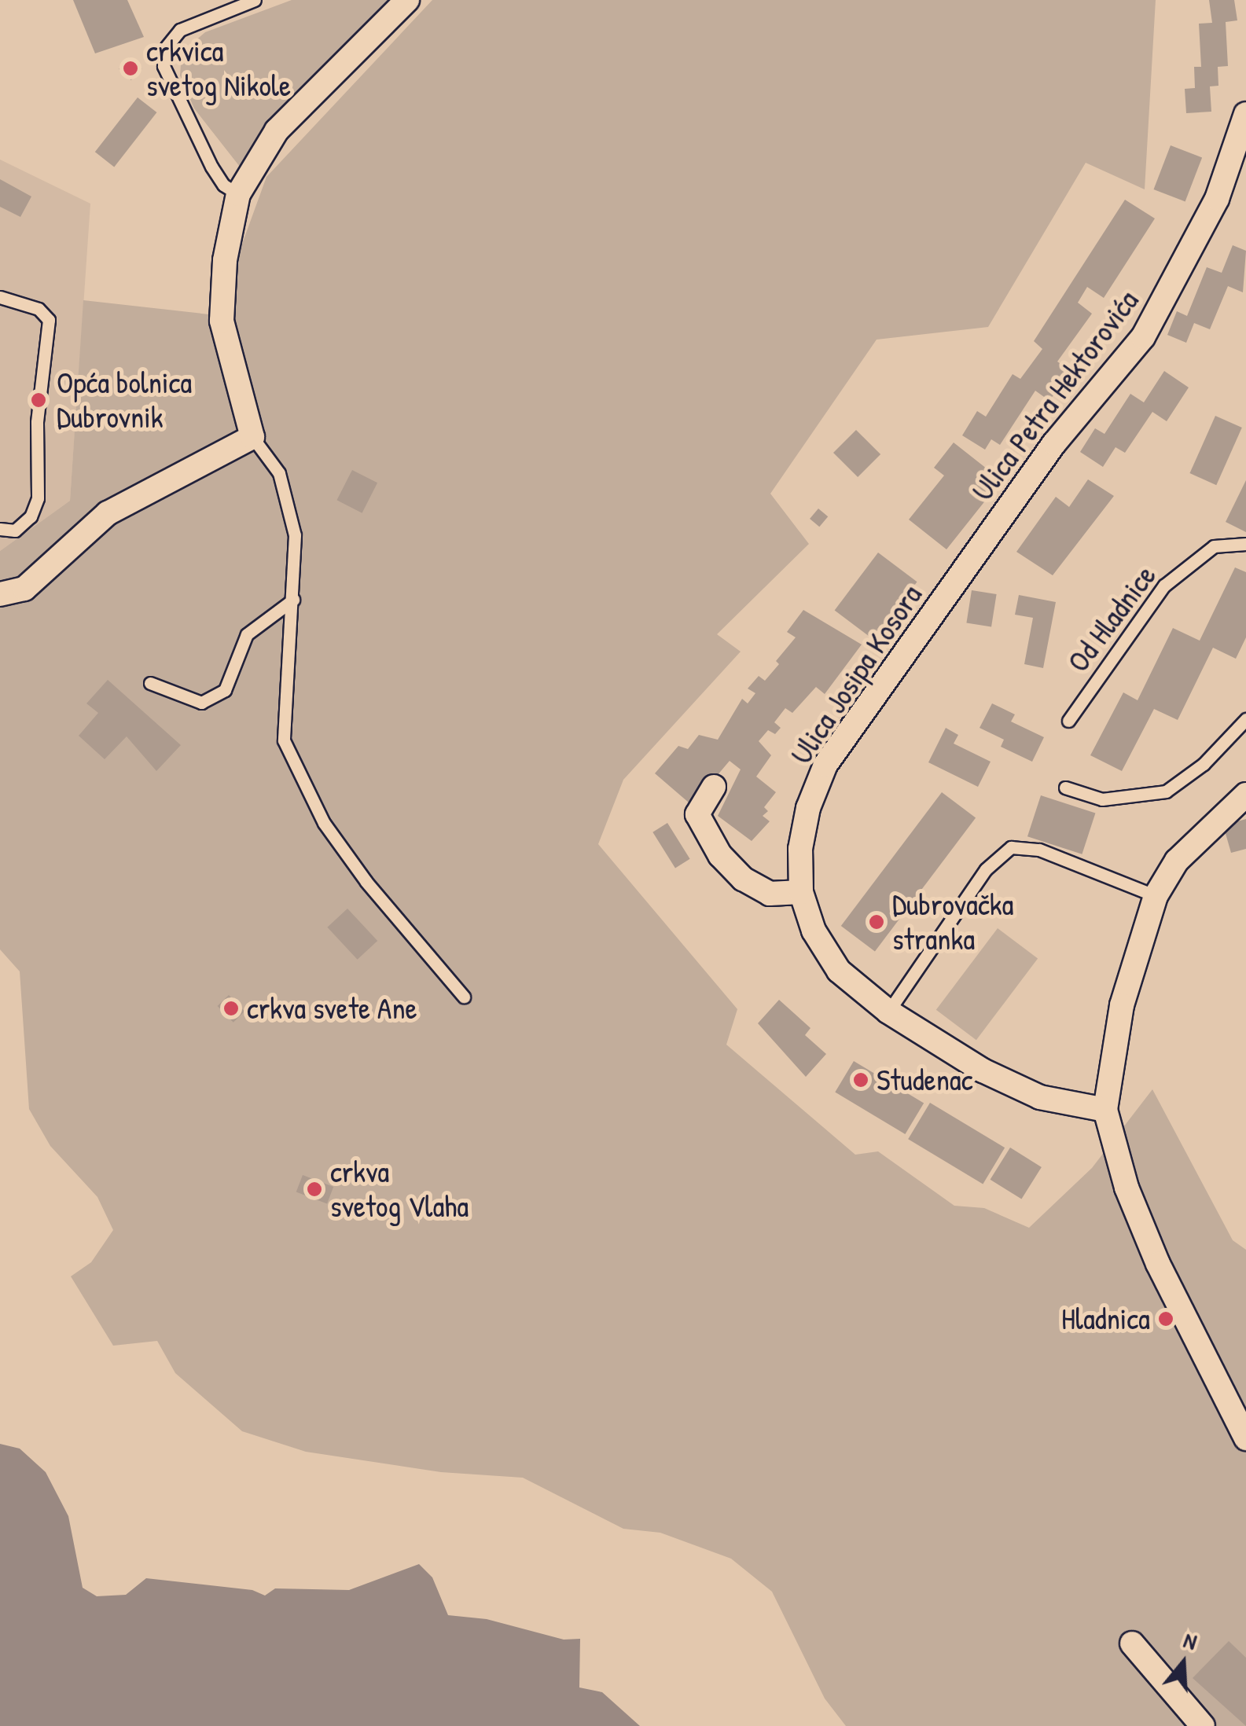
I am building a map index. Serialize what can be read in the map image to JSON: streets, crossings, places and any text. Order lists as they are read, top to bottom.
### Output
{
  "streets": {
    "street": ["Ulica Petra Hektorovića", "Ulica Josipa Kosora"],
    "lane": ["Od Hladnice"]
  },
  "crossings": [
    ["Ulica Petra Hektorovića", "Ulica Josipa Kosora"]
  ],
  "places": [
    "crkvica svetog Nikole",
    "Opća bolnica Dubrovnik",
    "Dubrovačka stranka",
    "crkva svete Ane",
    "Studenac",
    "crkva svetog Vlaha",
    "Hladnica"
  ],
  "north": "top"
}
